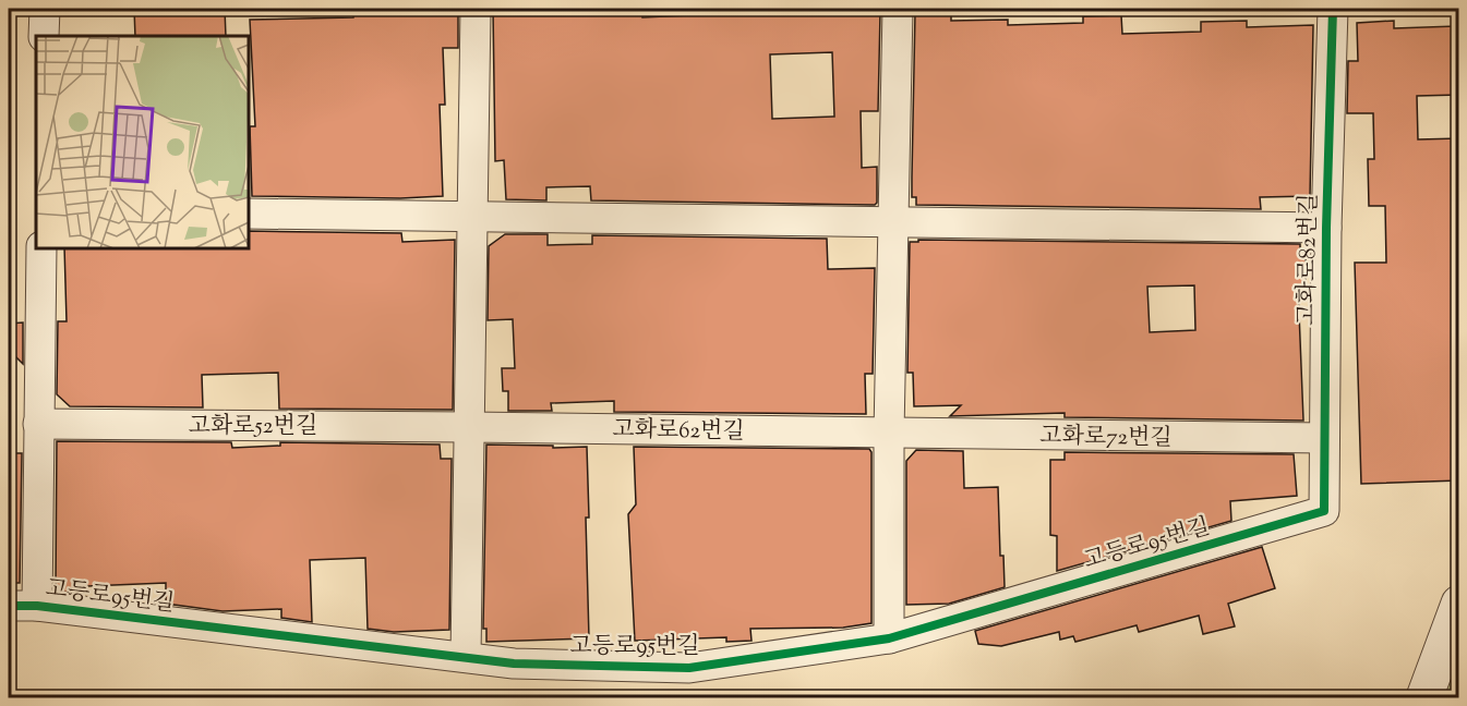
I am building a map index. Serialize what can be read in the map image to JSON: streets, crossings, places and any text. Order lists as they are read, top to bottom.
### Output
{
  "streets": {
    "street": [
      "고화로82번길",
      "고화로52번길",
      "고화로62번길",
      "고화로72번길",
      "고등로95번길"
    ]
  },
  "crossings": [
    ["고화로82번길", "고화로72번길"],
    ["고화로82번길", "고등로95번길"],
    ["고화로52번길", "고화로62번길"],
    ["고화로62번길", "고화로72번길"]
  ]
}
